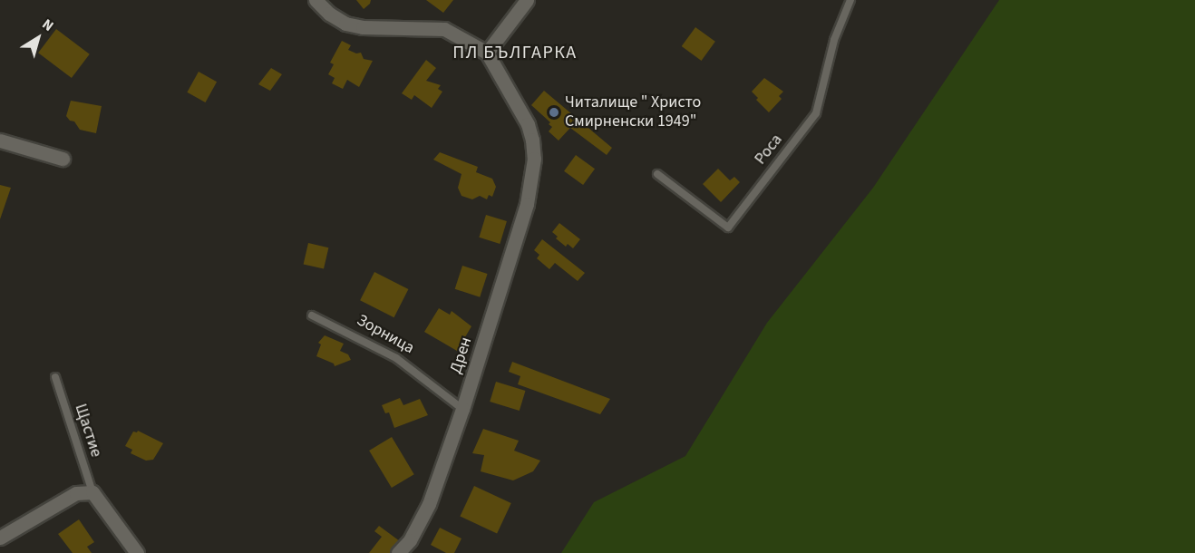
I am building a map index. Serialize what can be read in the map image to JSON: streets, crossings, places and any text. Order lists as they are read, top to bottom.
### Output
{
  "streets": {
    "street": ["Дрен"],
    "lane": ["Роса", "Зорница", "Щастие"]
  },
  "crossings": [
    ["Зорница", "Дрен"]
  ],
  "districts": ["ПЛ БЪЛГАРКА"],
  "places": ["Читалище \" Христо Смирненски 1949\""],
  "north": "top right"
}
